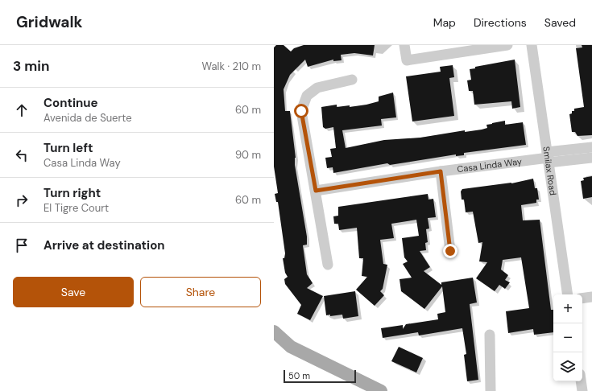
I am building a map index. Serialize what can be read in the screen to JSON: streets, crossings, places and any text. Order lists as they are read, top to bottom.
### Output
{
  "streets": {
    "street": ["Casa Linda Way", "Smilax Road"]
  },
  "crossings": [
    ["Casa Linda Way", "Smilax Road"]
  ],
  "scale_bar": "50 m",
  "page": {
    "header": "Gridwalk",
    "nav": ["Map", "Directions", "Saved"],
    "heading": ["3 min", "Walk · 210 m"],
    "list": [
      ["Continue", "Avenida de Suerte", "60 m"],
      ["Turn left", "Casa Linda Way", "90 m"],
      ["Turn right", "El Tigre Court", "60 m"],
      "Arrive at destination"
    ],
    "buttons": ["Save", "Share"],
    "map_buttons": ["+", "−"],
    "scale": "50 m"
  }
}
